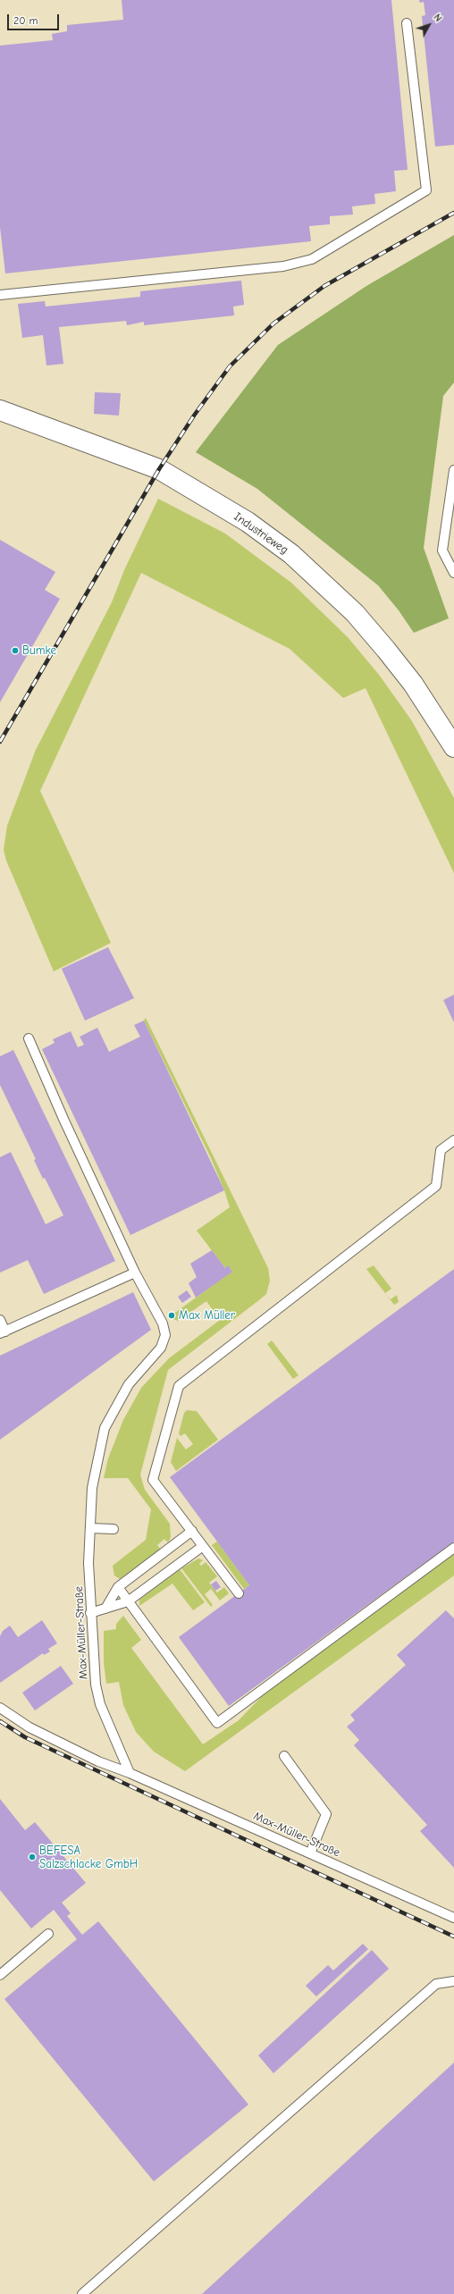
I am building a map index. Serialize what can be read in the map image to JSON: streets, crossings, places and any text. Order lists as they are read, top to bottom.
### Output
{
  "streets": {
    "street": ["Industrieweg"],
    "lane": ["Max-Müller-Straße"]
  },
  "places": ["Bumke", "Max Müller", "BEFESA Salzschlacke GmbH"],
  "scale_bar": "20 m",
  "north": "top right"
}
